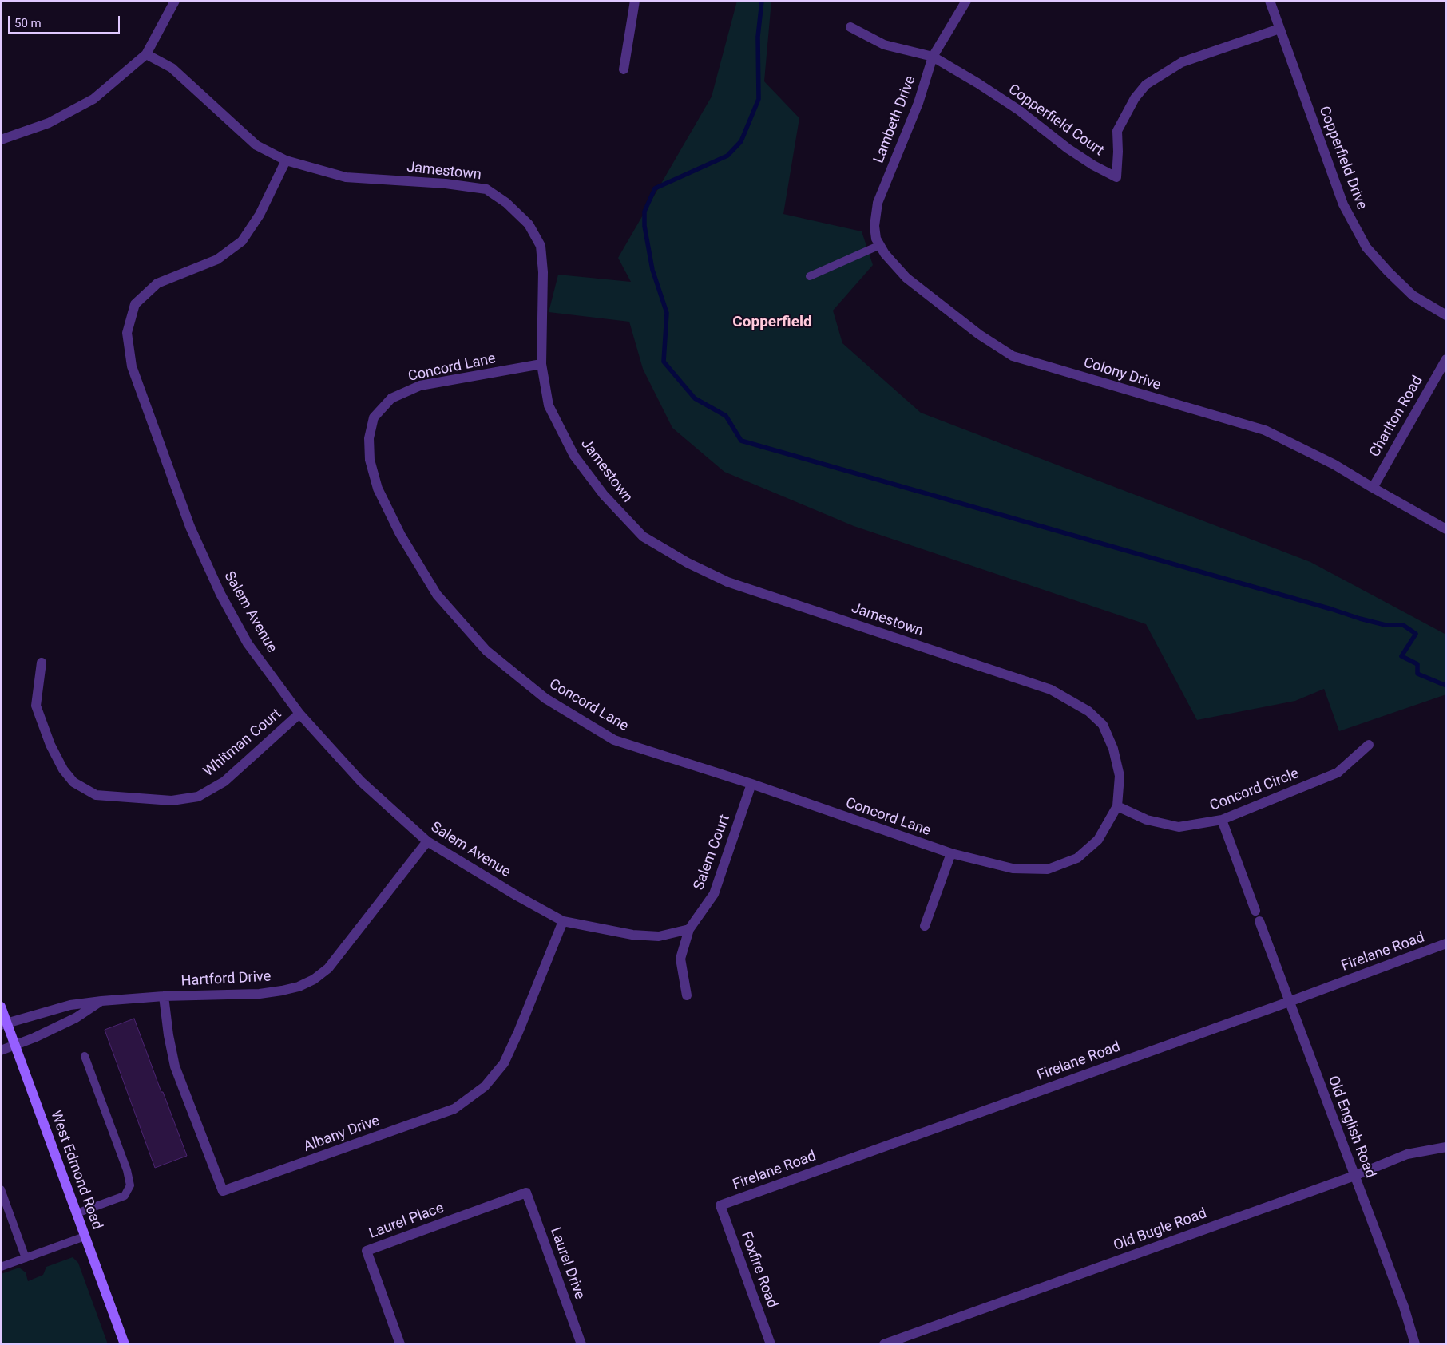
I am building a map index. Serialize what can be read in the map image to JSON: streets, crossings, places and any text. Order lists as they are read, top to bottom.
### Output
{
  "streets": {
    "main road": ["West Edmond Road"],
    "street": [
      "Lambeth Drive",
      "Copperfield Court",
      "Copperfield Drive",
      "Jamestown",
      "Concord Lane",
      "Colony Drive",
      "Charlton Road",
      "Salem Avenue",
      "Whitman Court",
      "Concord Circle",
      "Salem Court",
      "Firelane Road",
      "Hartford Drive",
      "Old English Road",
      "Albany Drive",
      "Laurel Place",
      "Old Bugle Road",
      "Laurel Drive",
      "Foxfire Road"
    ]
  },
  "crossings": [
    ["Lambeth Drive", "Copperfield Court"],
    ["Lambeth Drive", "Colony Drive"],
    ["Copperfield Court", "Copperfield Drive"],
    ["Jamestown", "Concord Lane"],
    ["Jamestown", "Salem Avenue"],
    ["Jamestown", "Concord Circle"],
    ["Concord Lane", "Concord Circle"],
    ["Concord Lane", "Salem Court"],
    ["Colony Drive", "Charlton Road"],
    ["Salem Avenue", "Whitman Court"],
    ["Salem Avenue", "Salem Court"],
    ["Salem Avenue", "Hartford Drive"],
    ["Salem Avenue", "Albany Drive"],
    ["Firelane Road", "Old English Road"],
    ["Firelane Road", "Foxfire Road"],
    ["Hartford Drive", "Albany Drive"],
    ["Hartford Drive", "West Edmond Road"],
    ["Old English Road", "Old Bugle Road"],
    ["Laurel Place", "Laurel Drive"]
  ],
  "districts": ["Copperfield"],
  "scale_bar": "50 m"
}
